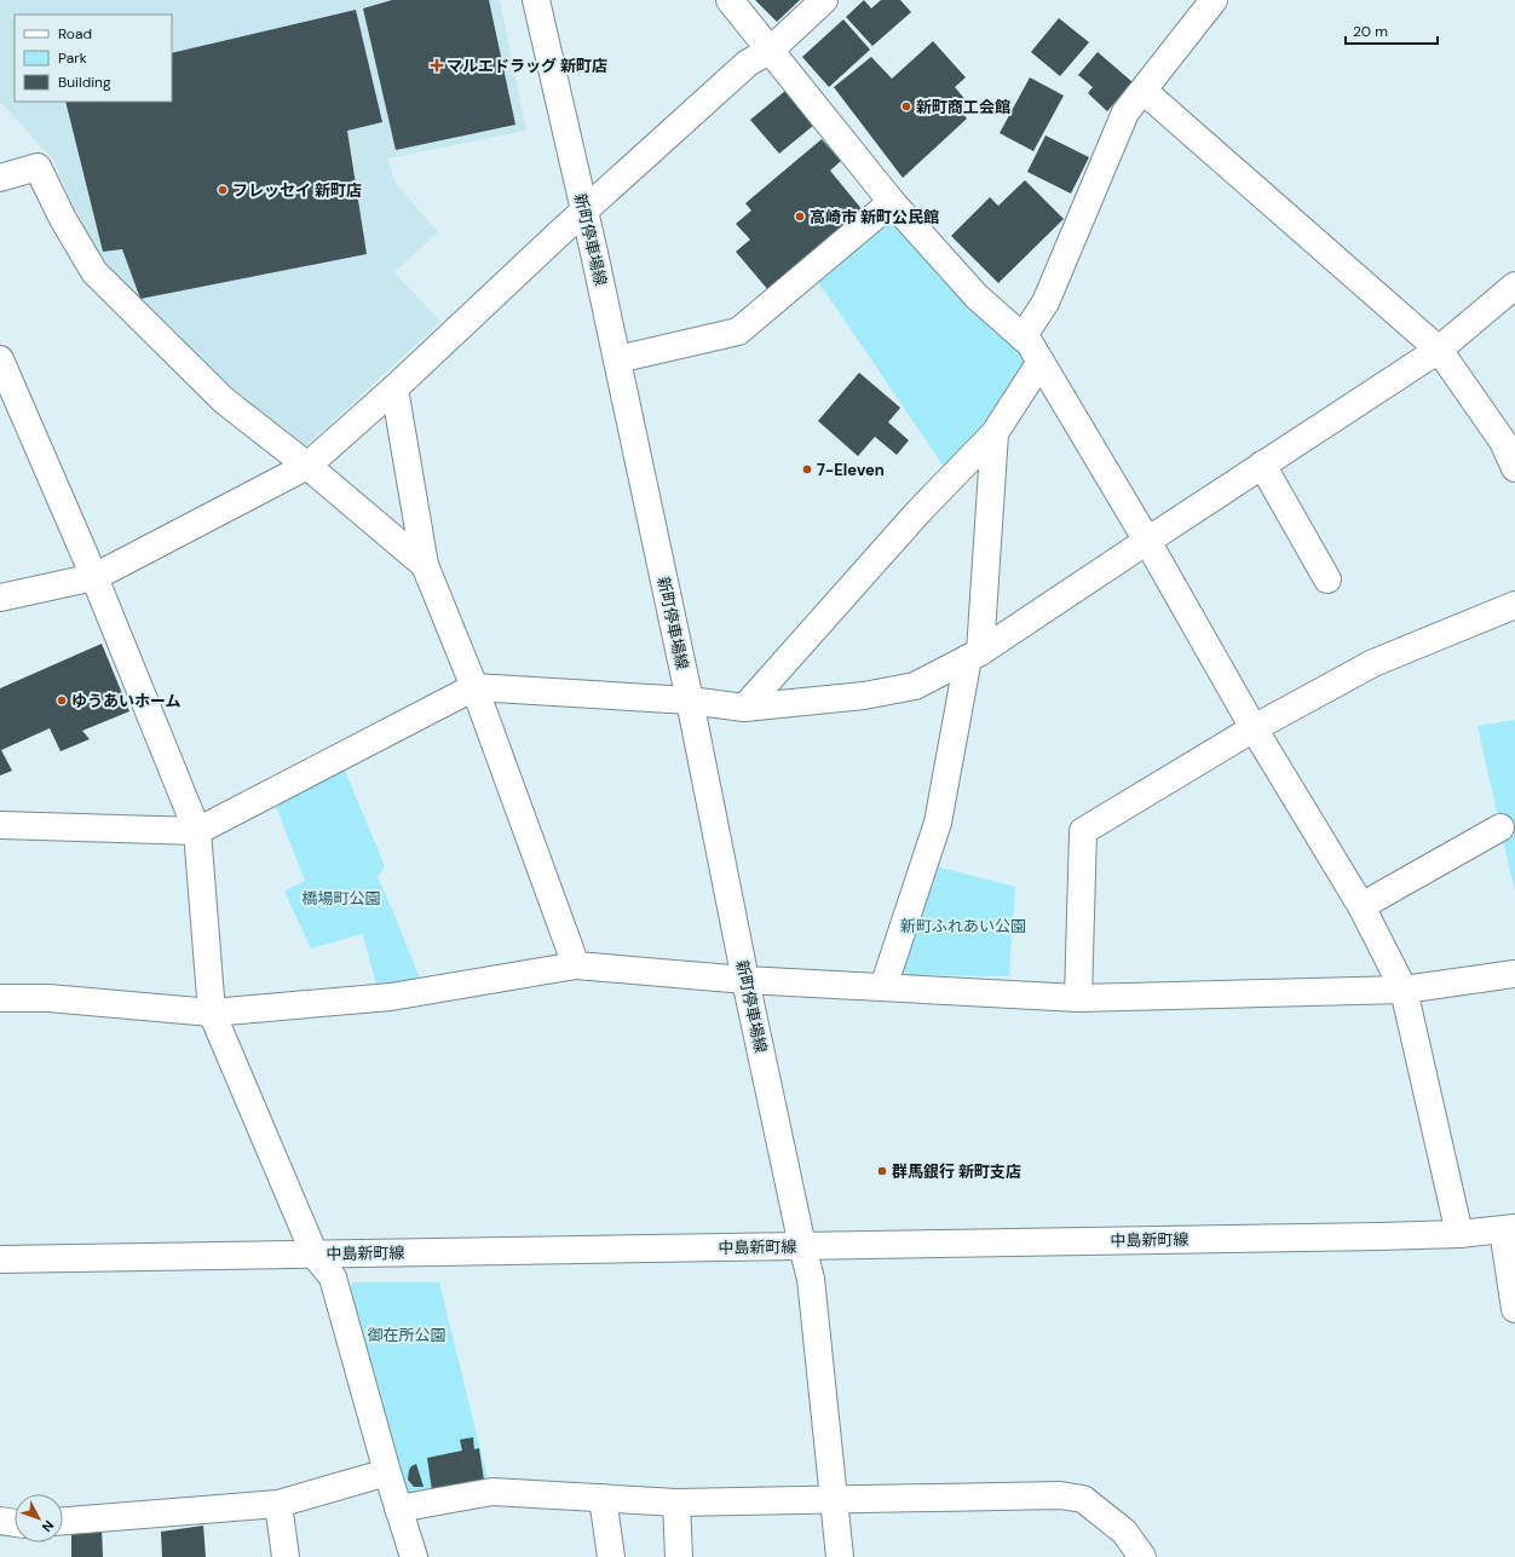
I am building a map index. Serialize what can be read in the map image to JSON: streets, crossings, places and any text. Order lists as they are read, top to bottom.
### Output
{
  "streets": {
    "street": ["新町停車場線", "中島新町線"]
  },
  "crossings": [
    ["新町停車場線", "中島新町線"]
  ],
  "parks": ["橋場町公園", "新町ふれあい公園", "御在所公園"],
  "places": {
    "health": ["マルエドラッグ 新町店"],
    "other": [
      "新町商工会館",
      "フレッセイ 新町店",
      "高崎市 新町公民館",
      "7-Eleven",
      "ゆうあいホーム",
      "群馬銀行 新町支店"
    ]
  },
  "legend": ["Road", "Park", "Building"],
  "scale_bar": "20 m",
  "north": "bottom right"
}
